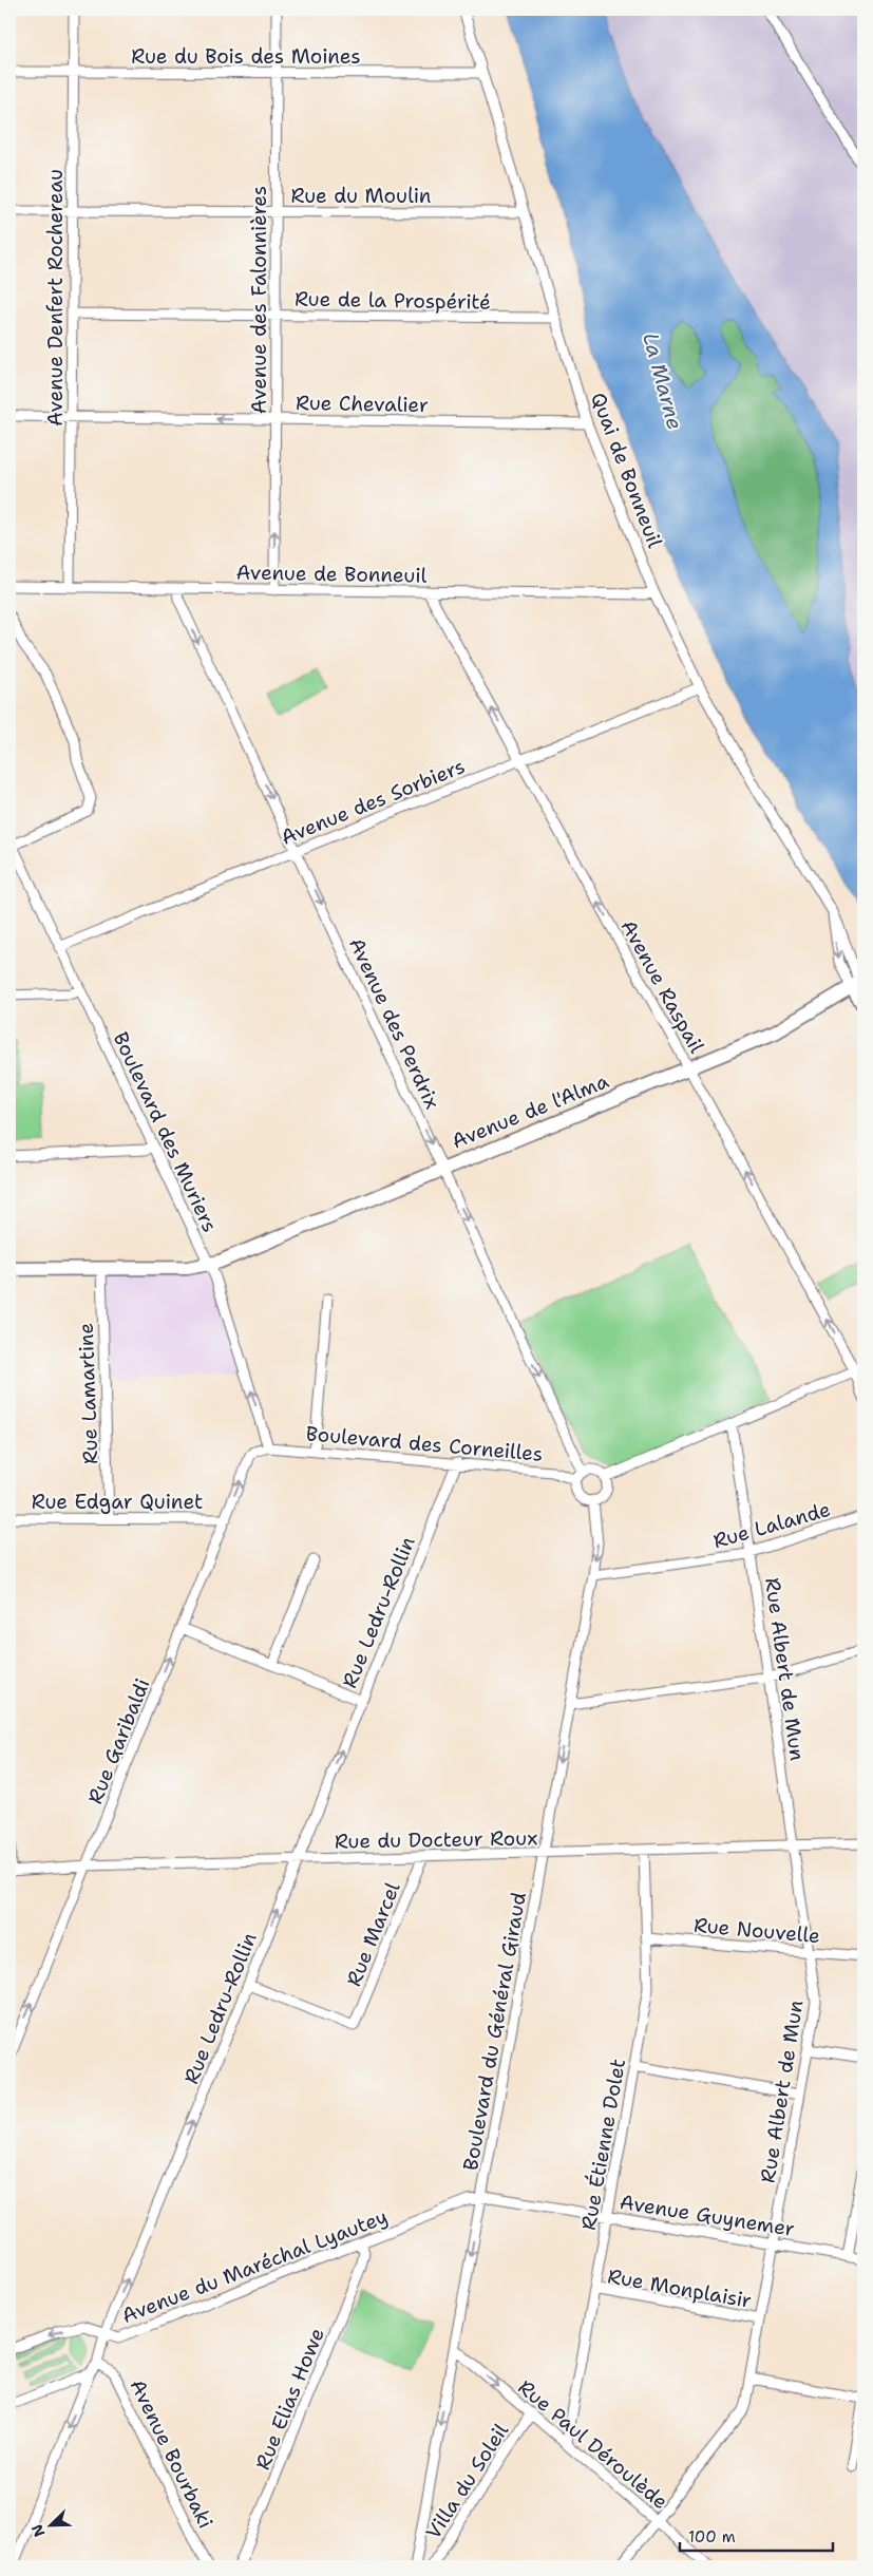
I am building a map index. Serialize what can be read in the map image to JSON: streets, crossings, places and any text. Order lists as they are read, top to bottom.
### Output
{
  "streets": {
    "main road": ["Avenue de l'Alma"],
    "street": [
      "Rue du Bois des Moines",
      "Rue du Moulin",
      "Avenue Denfert Rochereau",
      "Avenue des Falonnières",
      "Rue de la Prospérité",
      "Rue Chevalier",
      "Quai de Bonneuil",
      "Avenue de Bonneuil",
      "Avenue des Sorbiers",
      "Avenue Raspail",
      "Avenue des Perdrix",
      "Boulevard des Muriers",
      "Rue Lamartine",
      "Boulevard des Corneilles",
      "Rue Edgar Quinet",
      "Rue Lalande",
      "Rue Ledru-Rollin",
      "Rue Albert de Mun",
      "Rue Garibaldi",
      "Rue du Docteur Roux",
      "Rue Nouvelle",
      "Rue Marcel",
      "Boulevard du Général Giraud",
      "Rue Étienne Dolet",
      "Avenue Guynemer",
      "Avenue du Maréchal Lyautey",
      "Rue Monplaisir",
      "Rue Elias Howe",
      "Rue Paul Déroulède",
      "Avenue Bourbaki",
      "Villa du Soleil"
    ]
  },
  "crossings": [
    ["Rue du Bois des Moines", "Avenue Denfert Rochereau"],
    ["Rue du Bois des Moines", "Avenue des Falonnières"],
    ["Rue du Bois des Moines", "Quai de Bonneuil"],
    ["Rue du Moulin", "Avenue Denfert Rochereau"],
    ["Rue du Moulin", "Avenue des Falonnières"],
    ["Rue du Moulin", "Quai de Bonneuil"],
    ["Avenue Denfert Rochereau", "Rue de la Prospérité"],
    ["Avenue Denfert Rochereau", "Rue Chevalier"],
    ["Avenue Denfert Rochereau", "Avenue de Bonneuil"],
    ["Avenue des Falonnières", "Rue de la Prospérité"],
    ["Avenue des Falonnières", "Rue Chevalier"],
    ["Avenue des Falonnières", "Avenue de Bonneuil"],
    ["Rue de la Prospérité", "Quai de Bonneuil"],
    ["Rue Chevalier", "Quai de Bonneuil"],
    ["Quai de Bonneuil", "Avenue de Bonneuil"],
    ["Quai de Bonneuil", "Avenue des Sorbiers"],
    ["Quai de Bonneuil", "Avenue de l'Alma"],
    ["Avenue de Bonneuil", "Avenue Raspail"],
    ["Avenue de Bonneuil", "Avenue des Perdrix"],
    ["Avenue des Sorbiers", "Avenue Raspail"],
    ["Avenue des Sorbiers", "Avenue des Perdrix"],
    ["Avenue des Sorbiers", "Boulevard des Muriers"],
    ["Avenue Raspail", "Avenue de l'Alma"],
    ["Avenue des Perdrix", "Avenue de l'Alma"],
    ["Avenue des Perdrix", "Boulevard des Corneilles"],
    ["Avenue des Perdrix", "Boulevard du Général Giraud"],
    ["Avenue de l'Alma", "Boulevard des Muriers"],
    ["Avenue de l'Alma", "Rue Lamartine"],
    ["Boulevard des Muriers", "Boulevard des Corneilles"],
    ["Boulevard des Muriers", "Rue Garibaldi"],
    ["Rue Lamartine", "Rue Edgar Quinet"],
    ["Boulevard des Corneilles", "Rue Ledru-Rollin"],
    ["Boulevard des Corneilles", "Rue Garibaldi"],
    ["Boulevard des Corneilles", "Boulevard du Général Giraud"],
    ["Rue Edgar Quinet", "Rue Garibaldi"],
    ["Rue Lalande", "Rue Albert de Mun"],
    ["Rue Lalande", "Boulevard du Général Giraud"],
    ["Rue Ledru-Rollin", "Rue du Docteur Roux"],
    ["Rue Ledru-Rollin", "Rue Marcel"],
    ["Rue Ledru-Rollin", "Avenue du Maréchal Lyautey"],
    ["Rue Ledru-Rollin", "Avenue Bourbaki"],
    ["Rue Albert de Mun", "Rue du Docteur Roux"],
    ["Rue Albert de Mun", "Rue Nouvelle"],
    ["Rue Albert de Mun", "Avenue Guynemer"],
    ["Rue Albert de Mun", "Rue Monplaisir"],
    ["Rue Albert de Mun", "Rue Paul Déroulède"],
    ["Rue Garibaldi", "Rue du Docteur Roux"],
    ["Rue du Docteur Roux", "Rue Marcel"],
    ["Rue du Docteur Roux", "Boulevard du Général Giraud"],
    ["Rue du Docteur Roux", "Rue Étienne Dolet"],
    ["Rue Nouvelle", "Rue Étienne Dolet"],
    ["Boulevard du Général Giraud", "Avenue Guynemer"],
    ["Boulevard du Général Giraud", "Avenue du Maréchal Lyautey"],
    ["Boulevard du Général Giraud", "Rue Paul Déroulède"],
    ["Rue Étienne Dolet", "Avenue Guynemer"],
    ["Rue Étienne Dolet", "Rue Monplaisir"],
    ["Rue Étienne Dolet", "Rue Paul Déroulède"],
    ["Avenue Guynemer", "Avenue du Maréchal Lyautey"],
    ["Avenue du Maréchal Lyautey", "Rue Elias Howe"],
    ["Rue Paul Déroulède", "Villa du Soleil"]
  ],
  "one_way": [
    "Rue Chevalier",
    "Avenue Raspail",
    "Avenue des Perdrix",
    "Rue Garibaldi",
    "Boulevard du Général Giraud"
  ],
  "water": ["La Marne"],
  "scale_bar": "100 m",
  "north": "bottom left"
}
